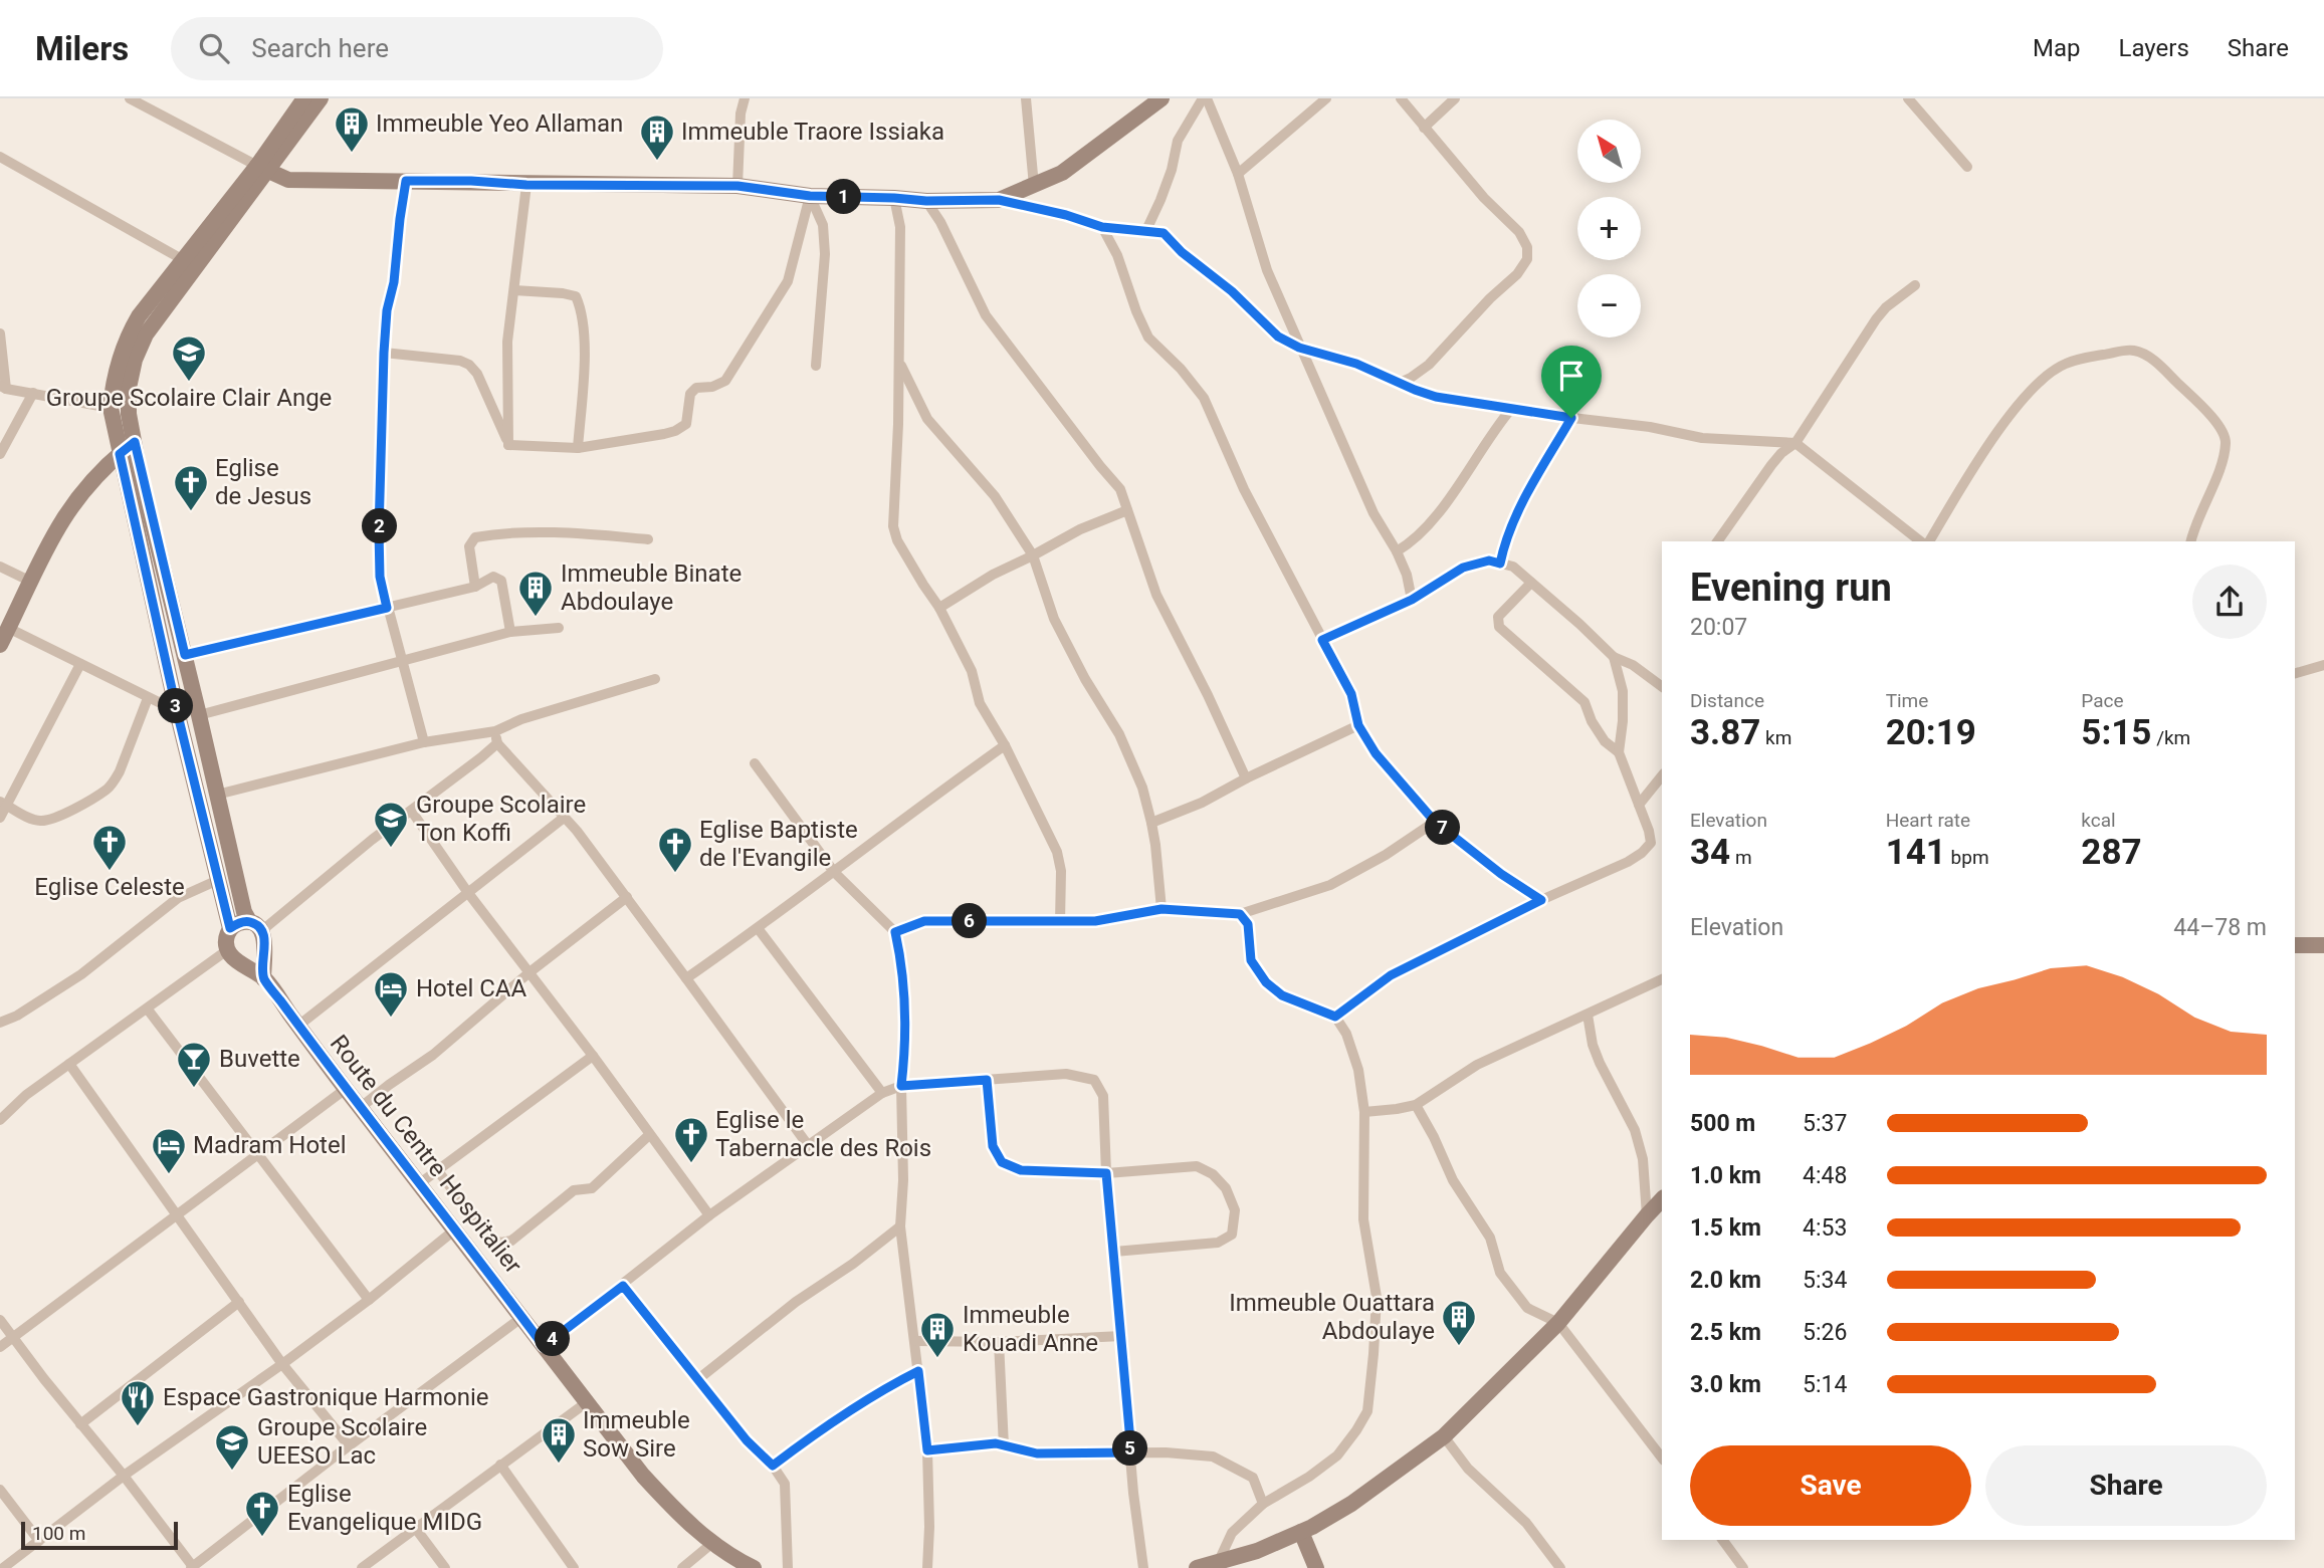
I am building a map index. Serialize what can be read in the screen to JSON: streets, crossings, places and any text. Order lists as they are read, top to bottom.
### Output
{
  "streets": {
    "street": ["Route du Centre Hospitalier"]
  },
  "places": {
    "building": [
      "Immeuble Yeo Allaman",
      "Immeuble Traore Issiaka",
      "Immeuble Binate Abdoulaye",
      "Immeuble Ouattara Abdoulaye",
      "Immeuble Kouadi Anne",
      "Immeuble Sow Sire"
    ],
    "school or university": ["Groupe Scolaire Clair Ange", "Groupe Scolaire Ton Koffi", "Groupe Scolaire UEESO Lac"],
    "church": [
      "Eglise de Jesus",
      "Eglise Celeste",
      "Eglise Baptiste de l'Evangile",
      "Eglise le Tabernacle des Rois",
      "Eglise Evangelique MIDG"
    ],
    "hotel": ["Hotel CAA", "Madram Hotel"],
    "bar": ["Buvette"],
    "restaurant": ["Espace Gastronique Harmonie"]
  },
  "scale_bar": "100 m",
  "north": "top left",
  "page": {
    "header": "Milers",
    "search": "Search here",
    "nav": ["Map", "Layers", "Share"],
    "map_buttons": ["+", "−"],
    "pins": [
      "1",
      "2",
      "3",
      "7",
      "6",
      "4",
      "5"
    ],
    "heading": ["Evening run", "20:07"],
    "stats": [
      ["Distance", "3.87 km"],
      ["Time", "20:19"],
      ["Pace", "5:15 /km"],
      ["Elevation", "34 m"],
      ["Heart rate", "141 bpm"],
      ["kcal", "287"]
    ],
    "chart": ["Elevation", "44–78 m"],
    "list": [
      {
        "name": "500 m",
        "note": "5:37"
      },
      {
        "name": "1.0 km",
        "note": "4:48"
      },
      {
        "name": "1.5 km",
        "note": "4:53"
      },
      {
        "name": "2.0 km",
        "note": "5:34"
      },
      {
        "name": "2.5 km",
        "note": "5:26"
      },
      {
        "name": "3.0 km",
        "note": "5:14"
      }
    ],
    "buttons": ["Save", "Share"],
    "scale": "100 m"
  }
}
